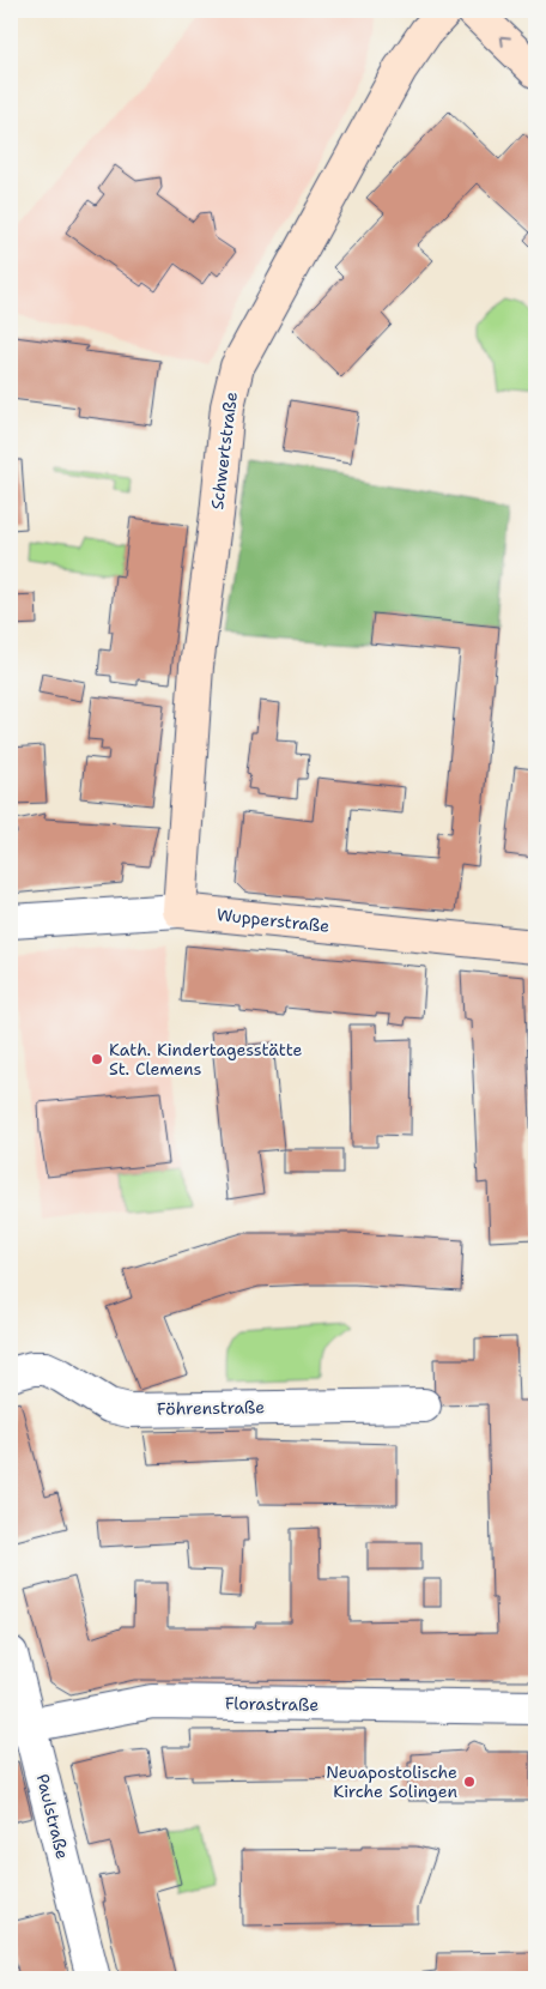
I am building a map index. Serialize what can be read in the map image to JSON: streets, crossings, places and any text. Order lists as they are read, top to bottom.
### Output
{
  "streets": {
    "street": [
      "Schwertstraße",
      "Wupperstraße",
      "Föhrenstraße",
      "Florastraße",
      "Paulstraße"
    ]
  },
  "crossings": [
    ["Schwertstraße", "Wupperstraße"],
    ["Florastraße", "Paulstraße"]
  ],
  "places": ["Kath. Kindertagesstätte St. Clemens", "Neuapostolische Kirche Solingen"]
}
